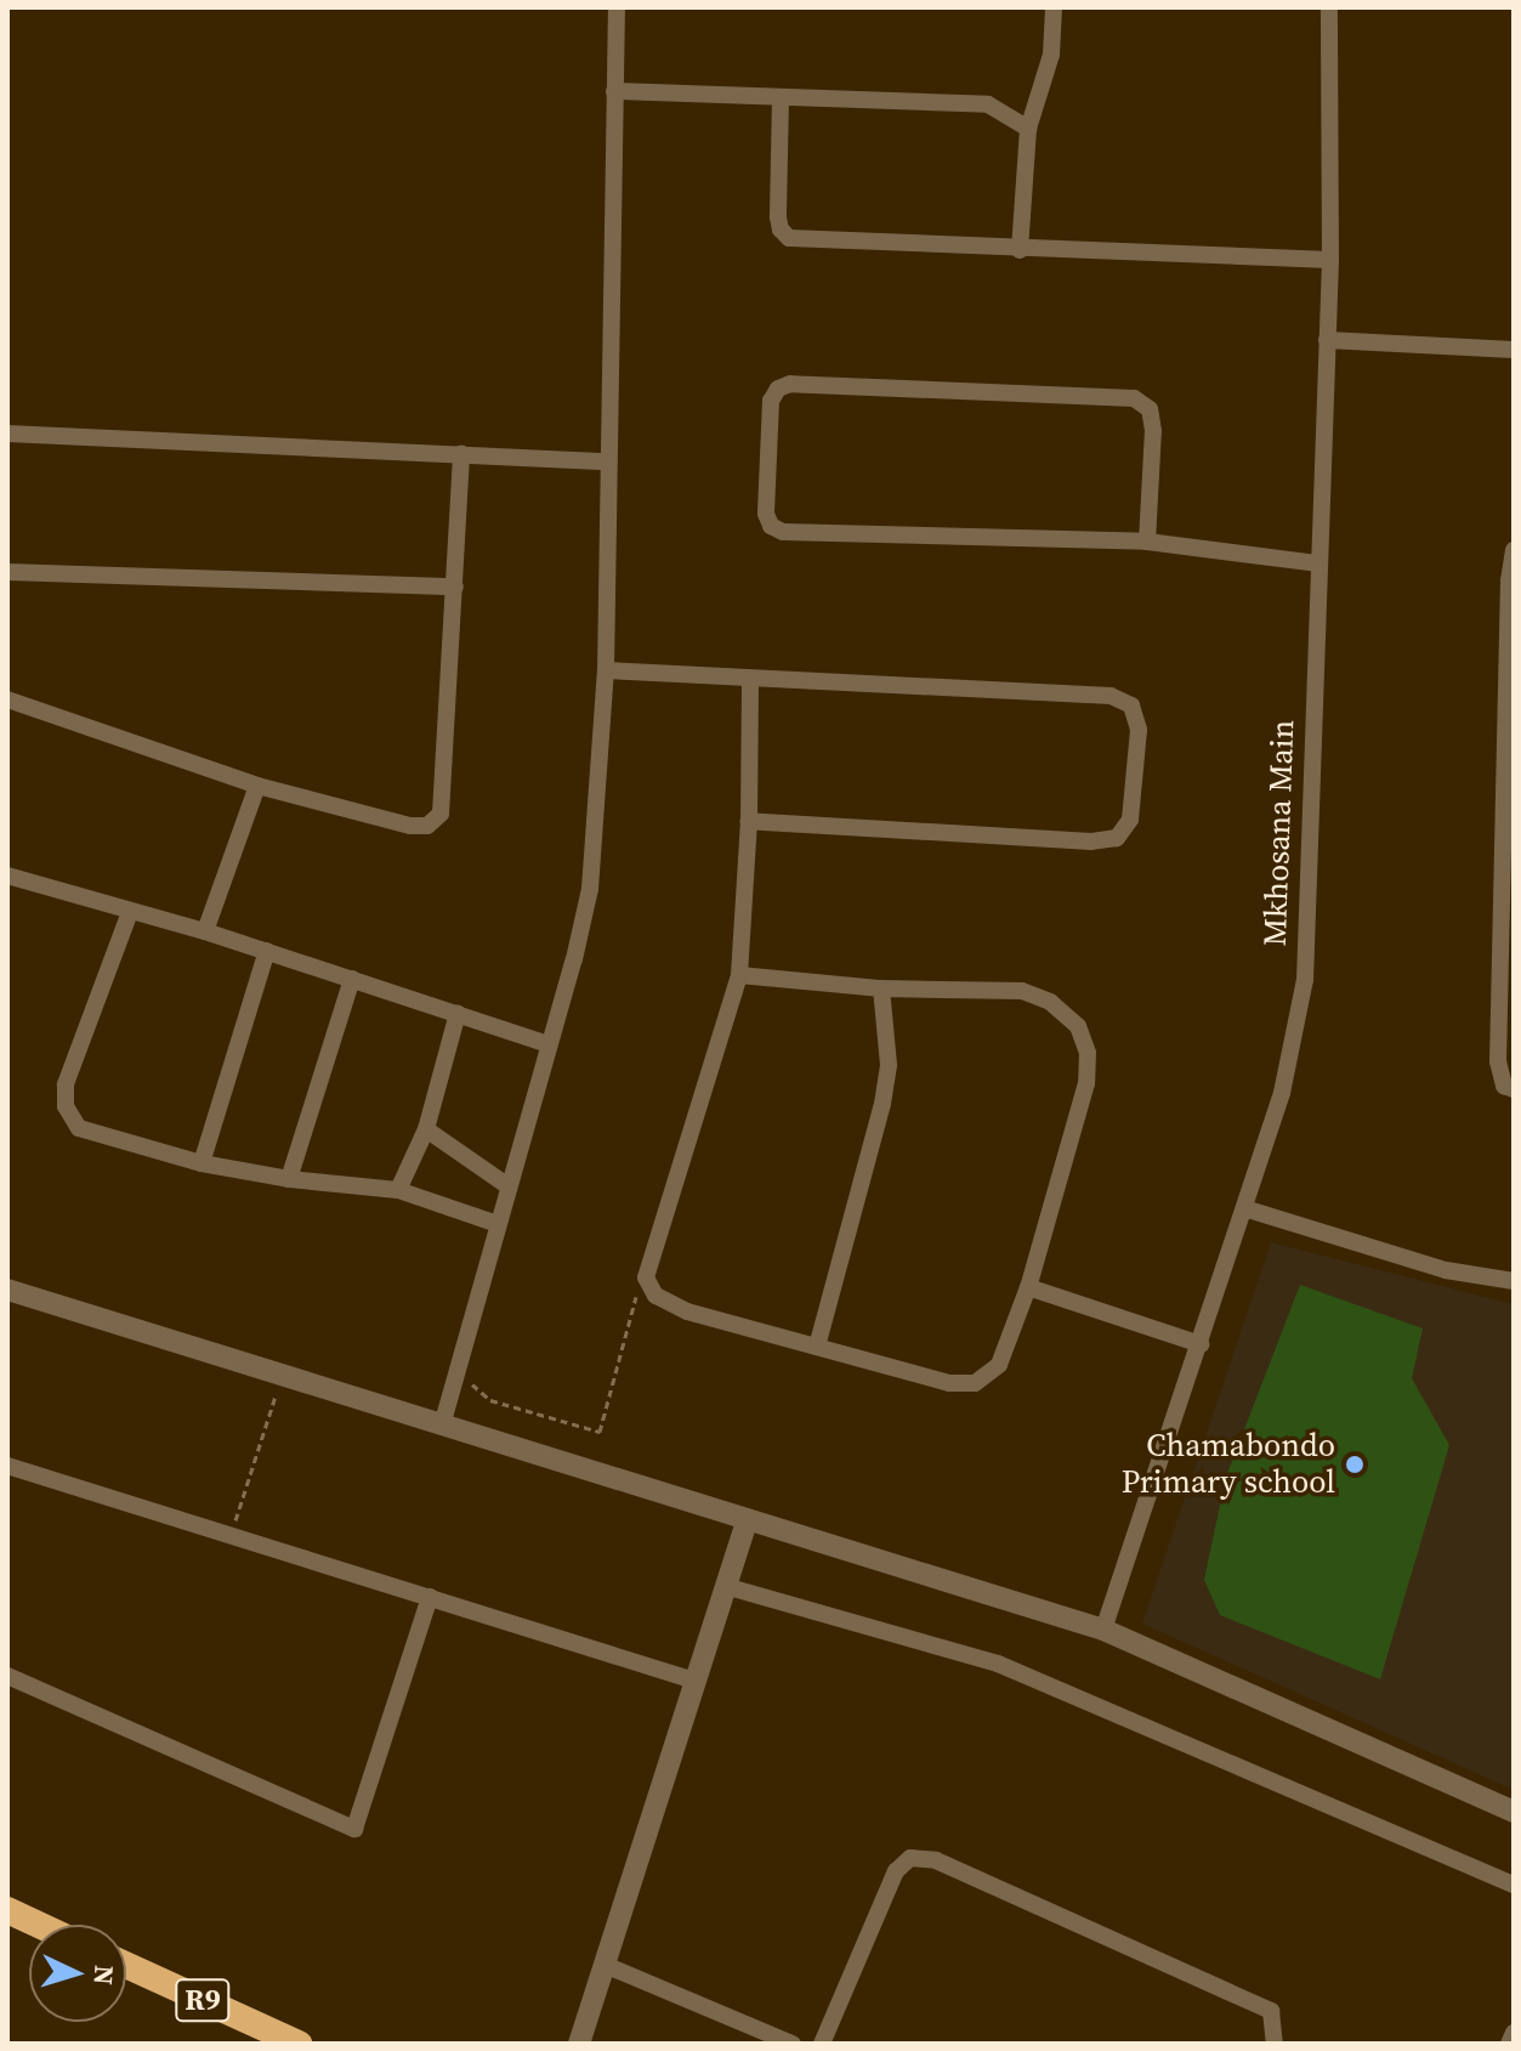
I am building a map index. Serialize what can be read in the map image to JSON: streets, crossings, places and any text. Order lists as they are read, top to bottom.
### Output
{
  "streets": {
    "highway": ["R9"],
    "street": ["Mkhosana Main"]
  },
  "places": ["Chamabondo Primary school"],
  "north": "right"
}
